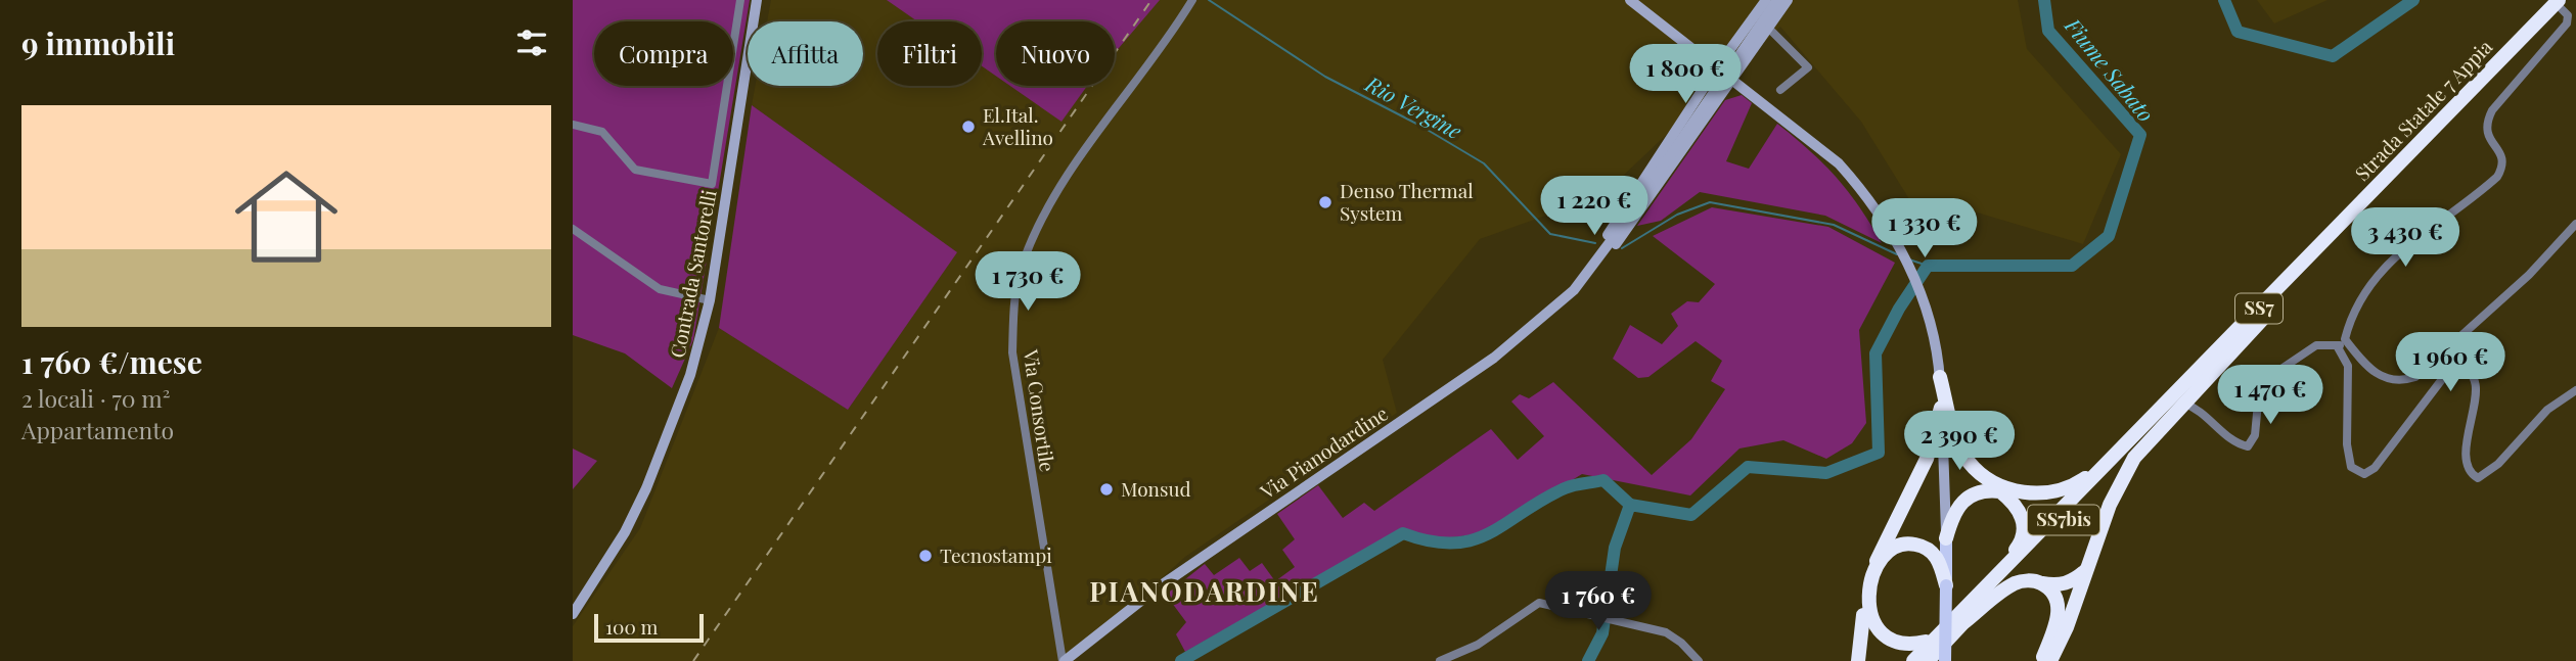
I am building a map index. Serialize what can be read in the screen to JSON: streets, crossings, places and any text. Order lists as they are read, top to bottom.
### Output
{
  "streets": {
    "highway": ["Strada Statale 7 Appia", "SS7", "SS7bis"],
    "street": ["Contrada Santorelli", "Via Consortile", "Via Pianodardine"]
  },
  "crossings": [
    ["Strada Statale 7 Appia", "SS7"],
    ["Strada Statale 7 Appia", "SS7bis"],
    ["SS7", "SS7bis"],
    ["Via Consortile", "Via Pianodardine"]
  ],
  "districts": ["PIANODARDINE"],
  "water": ["Fiume Sabato", "Rio Vergine"],
  "places": [
    "El.Ital. Avellino",
    "Denso Thermal System",
    "Monsud",
    "Tecnostampi"
  ],
  "scale_bar": "100 m",
  "page": {
    "heading": "9 immobili",
    "chip": [
      "Compra",
      "Affitta",
      "Filtri",
      "Nuovo"
    ],
    "price": [
      "1 800 €",
      "1 220 €",
      "1 330 €",
      "3 430 €",
      "1 730 €",
      "1 960 €",
      "1 470 €",
      "2 390 €",
      "1 760 €"
    ],
    "list": [
      {
        "name": "1 760 €/mese",
        "note": "2 locali · 70 m² · Appartamento"
      }
    ],
    "scale": "100 m"
  }
}
